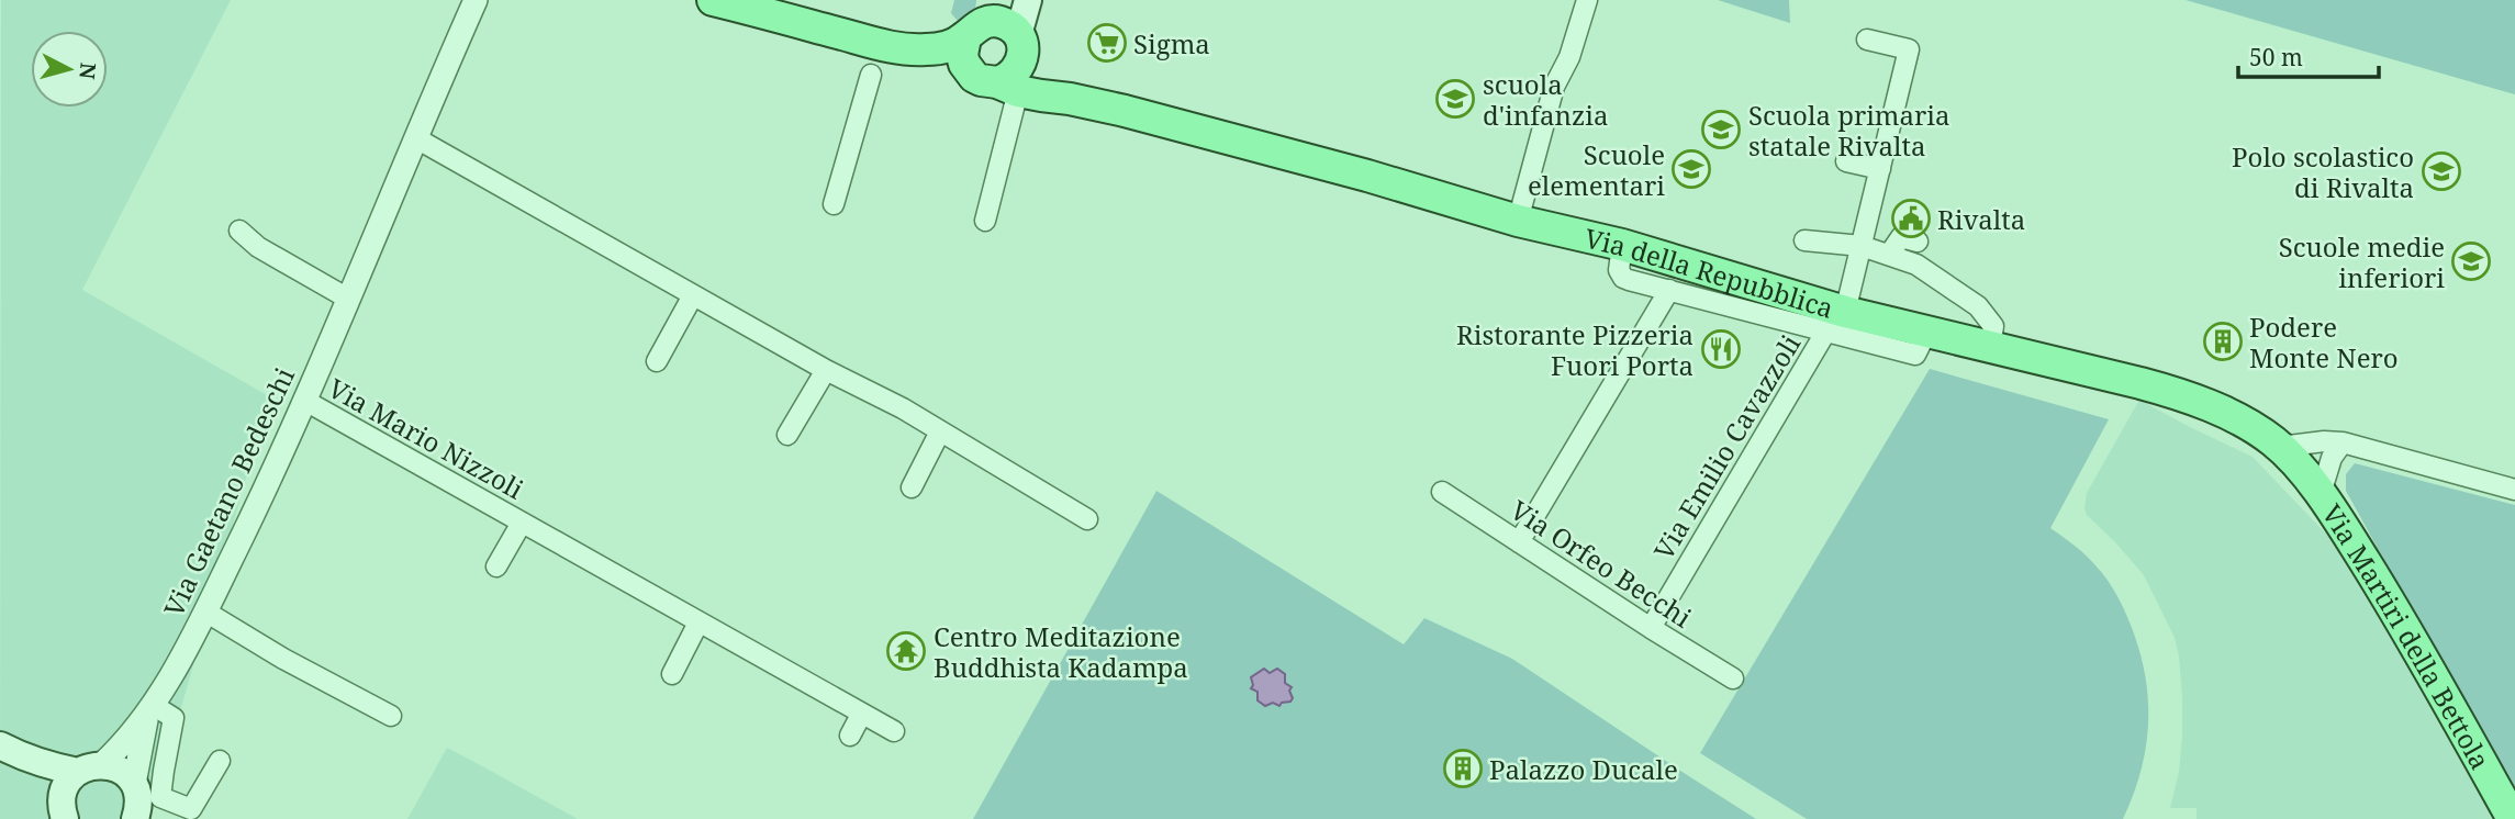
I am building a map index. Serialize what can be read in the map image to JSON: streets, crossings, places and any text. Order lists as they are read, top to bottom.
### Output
{
  "streets": {
    "main road": ["Via della Repubblica", "Via Martiri della Bettola"],
    "street": [
      "Via Mario Nizzoli",
      "Via Emilio Cavazzoli",
      "Via Gaetano Bedeschi",
      "Via Orfeo Becchi"
    ]
  },
  "crossings": [
    ["Via della Repubblica", "Via Emilio Cavazzoli"],
    ["Via della Repubblica", "Via Martiri della Bettola"],
    ["Via Mario Nizzoli", "Via Gaetano Bedeschi"],
    ["Via Emilio Cavazzoli", "Via Orfeo Becchi"]
  ],
  "places": {
    "supermarket": ["Sigma"],
    "school or university": [
      "scuola d'infanzia",
      "Scuola primaria statale Rivalta",
      "Scuole elementari",
      "Polo scolastico di Rivalta",
      "Scuole medie inferiori"
    ],
    "public building": ["Rivalta"],
    "building": ["Podere Monte Nero", "Palazzo Ducale"],
    "restaurant": ["Ristorante Pizzeria Fuori Porta"],
    "temple": ["Centro Meditazione Buddhista Kadampa"]
  },
  "scale_bar": "50 m",
  "north": "right"
}
